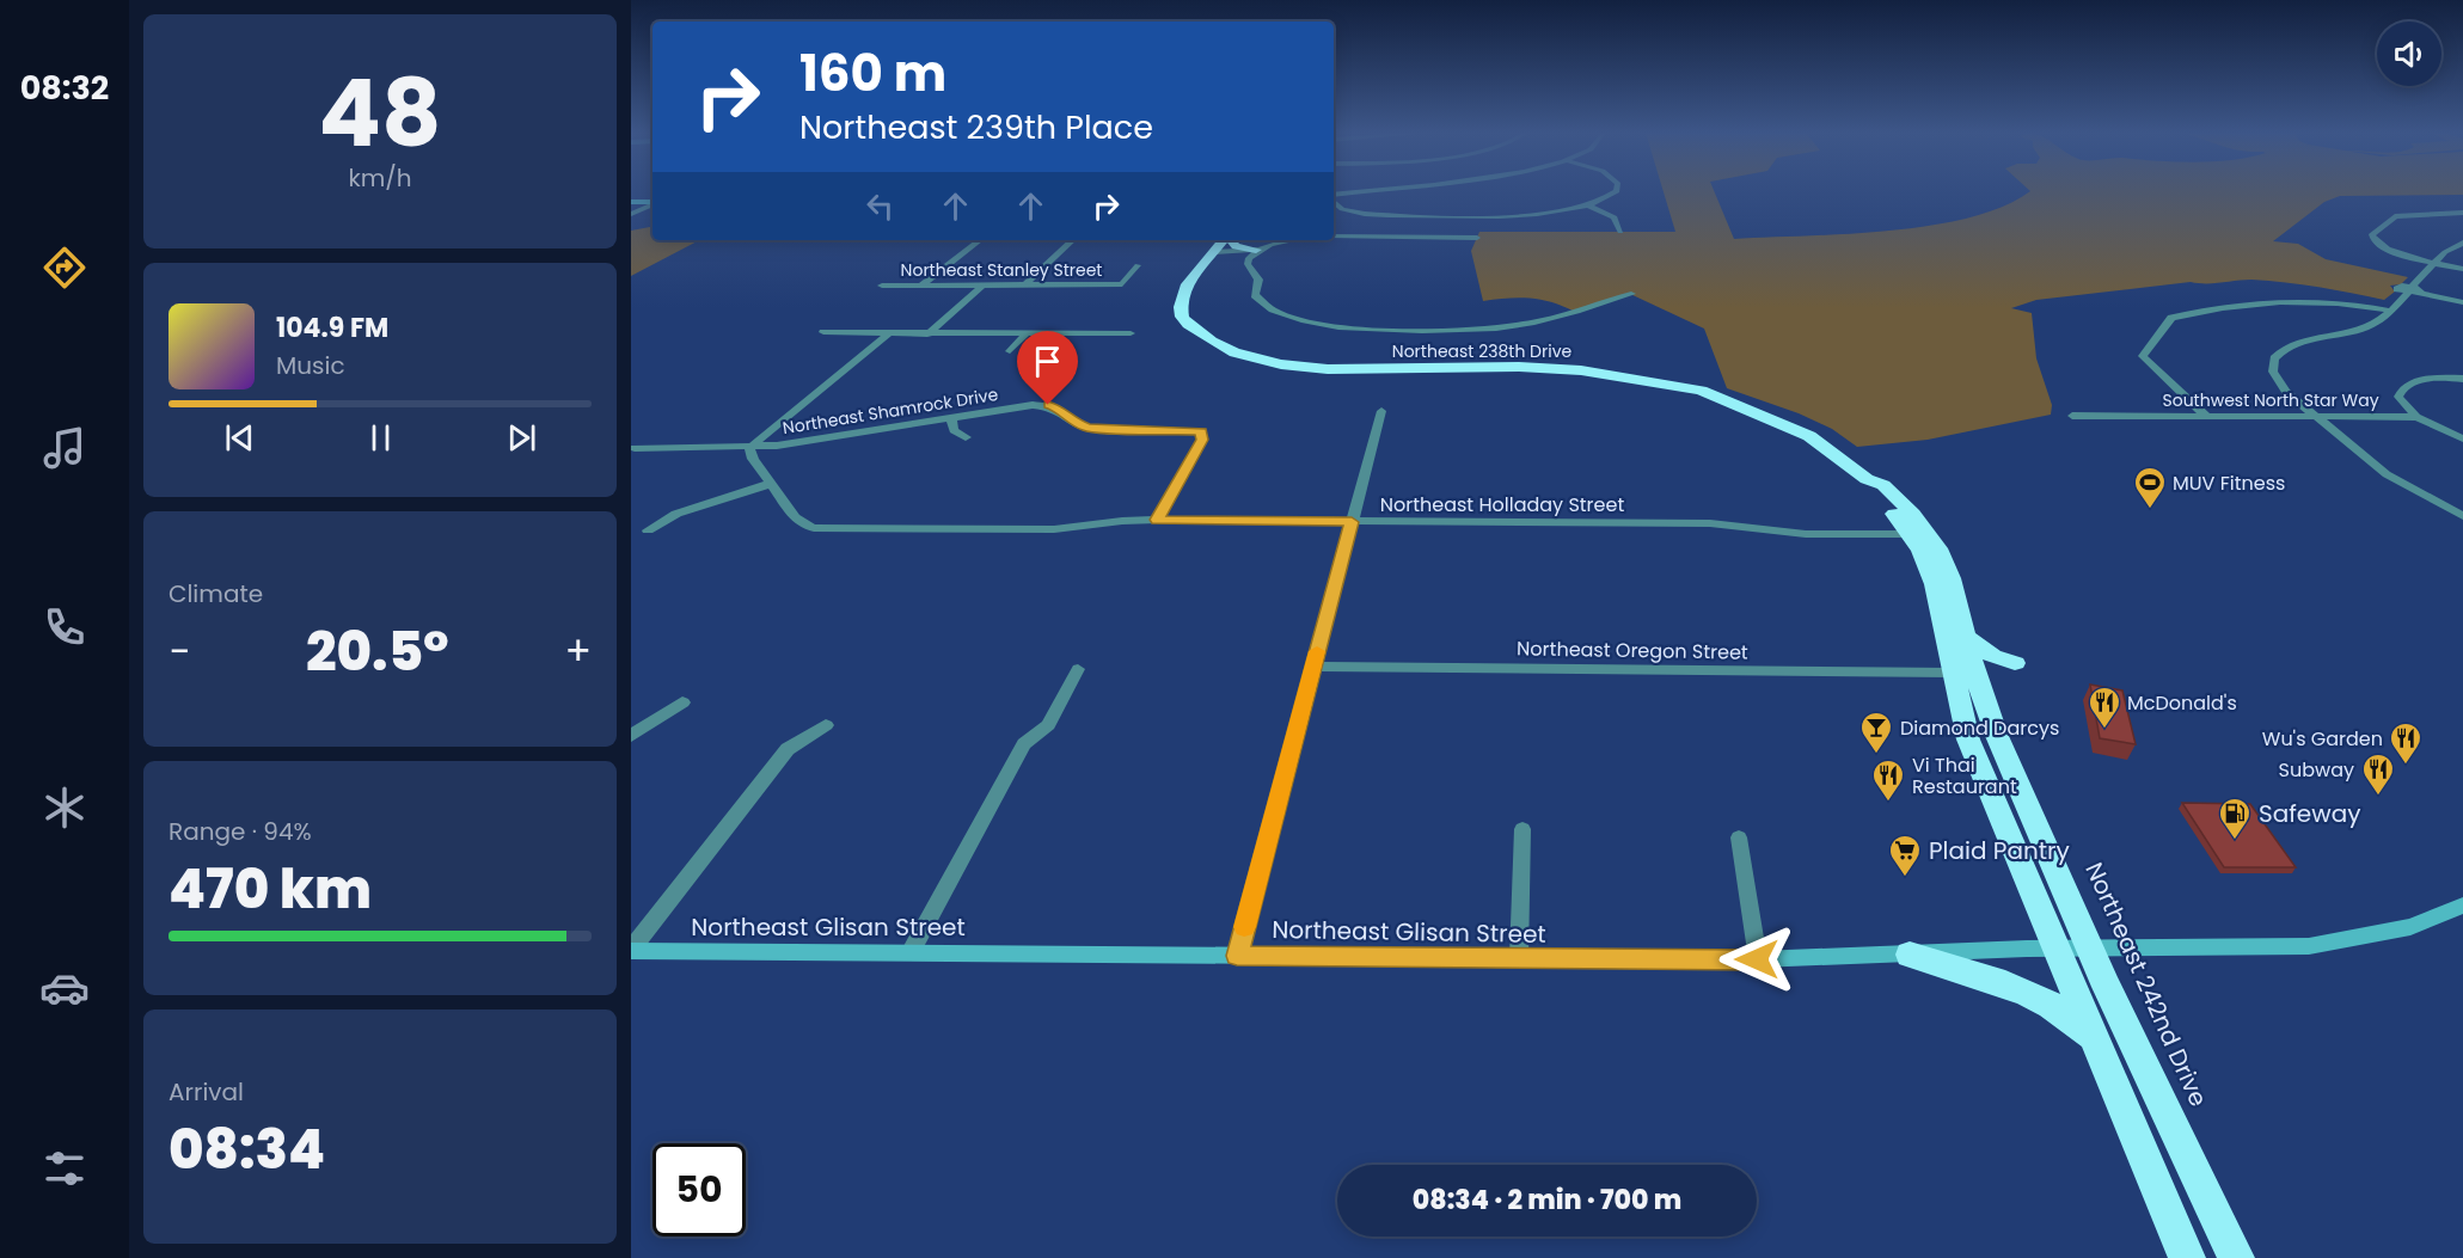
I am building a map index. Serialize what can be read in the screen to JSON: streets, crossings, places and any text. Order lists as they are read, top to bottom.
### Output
{
  "streets": {
    "highway": ["Northeast 238th Drive", "Northeast 242nd Drive"],
    "main road": ["Northeast Glisan Street"],
    "street": [
      "Northeast Stanley Street",
      "Southwest North Star Way",
      "Northeast Shamrock Drive",
      "Northeast Holladay Street",
      "Northeast Oregon Street"
    ]
  },
  "crossings": [
    ["Northeast 238th Drive", "Northeast Holladay Street"],
    ["Northeast 238th Drive", "Northeast 242nd Drive"],
    ["Northeast Shamrock Drive", "Northeast Holladay Street"],
    ["Northeast Holladay Street", "Northeast 242nd Drive"],
    ["Northeast Oregon Street", "Northeast 242nd Drive"],
    ["Northeast Glisan Street", "Northeast 242nd Drive"]
  ],
  "places": {
    "sports": ["MUV Fitness"],
    "restaurant": [
      "McDonald's",
      "Wu's Garden",
      "Subway",
      "Vi Thai Restaurant"
    ],
    "bar": ["Diamond Darcys"],
    "fuel station": ["Safeway"],
    "supermarket": ["Plaid Pantry"]
  },
  "page": {
    "tabs": "08:32",
    "tile": [
      ["48", "km/h"],
      "Climate",
      ["Range · 94%", "470 km"],
      ["Arrival", "08:34"]
    ],
    "turn": ["160 m", "Northeast 239th Place"],
    "song": ["104.9 FM", "Music"],
    "heat": ["−", "20.5°", "+"],
    "limit": "50",
    "trip": "08:34 · 2 min · 700 m"
  }
}
